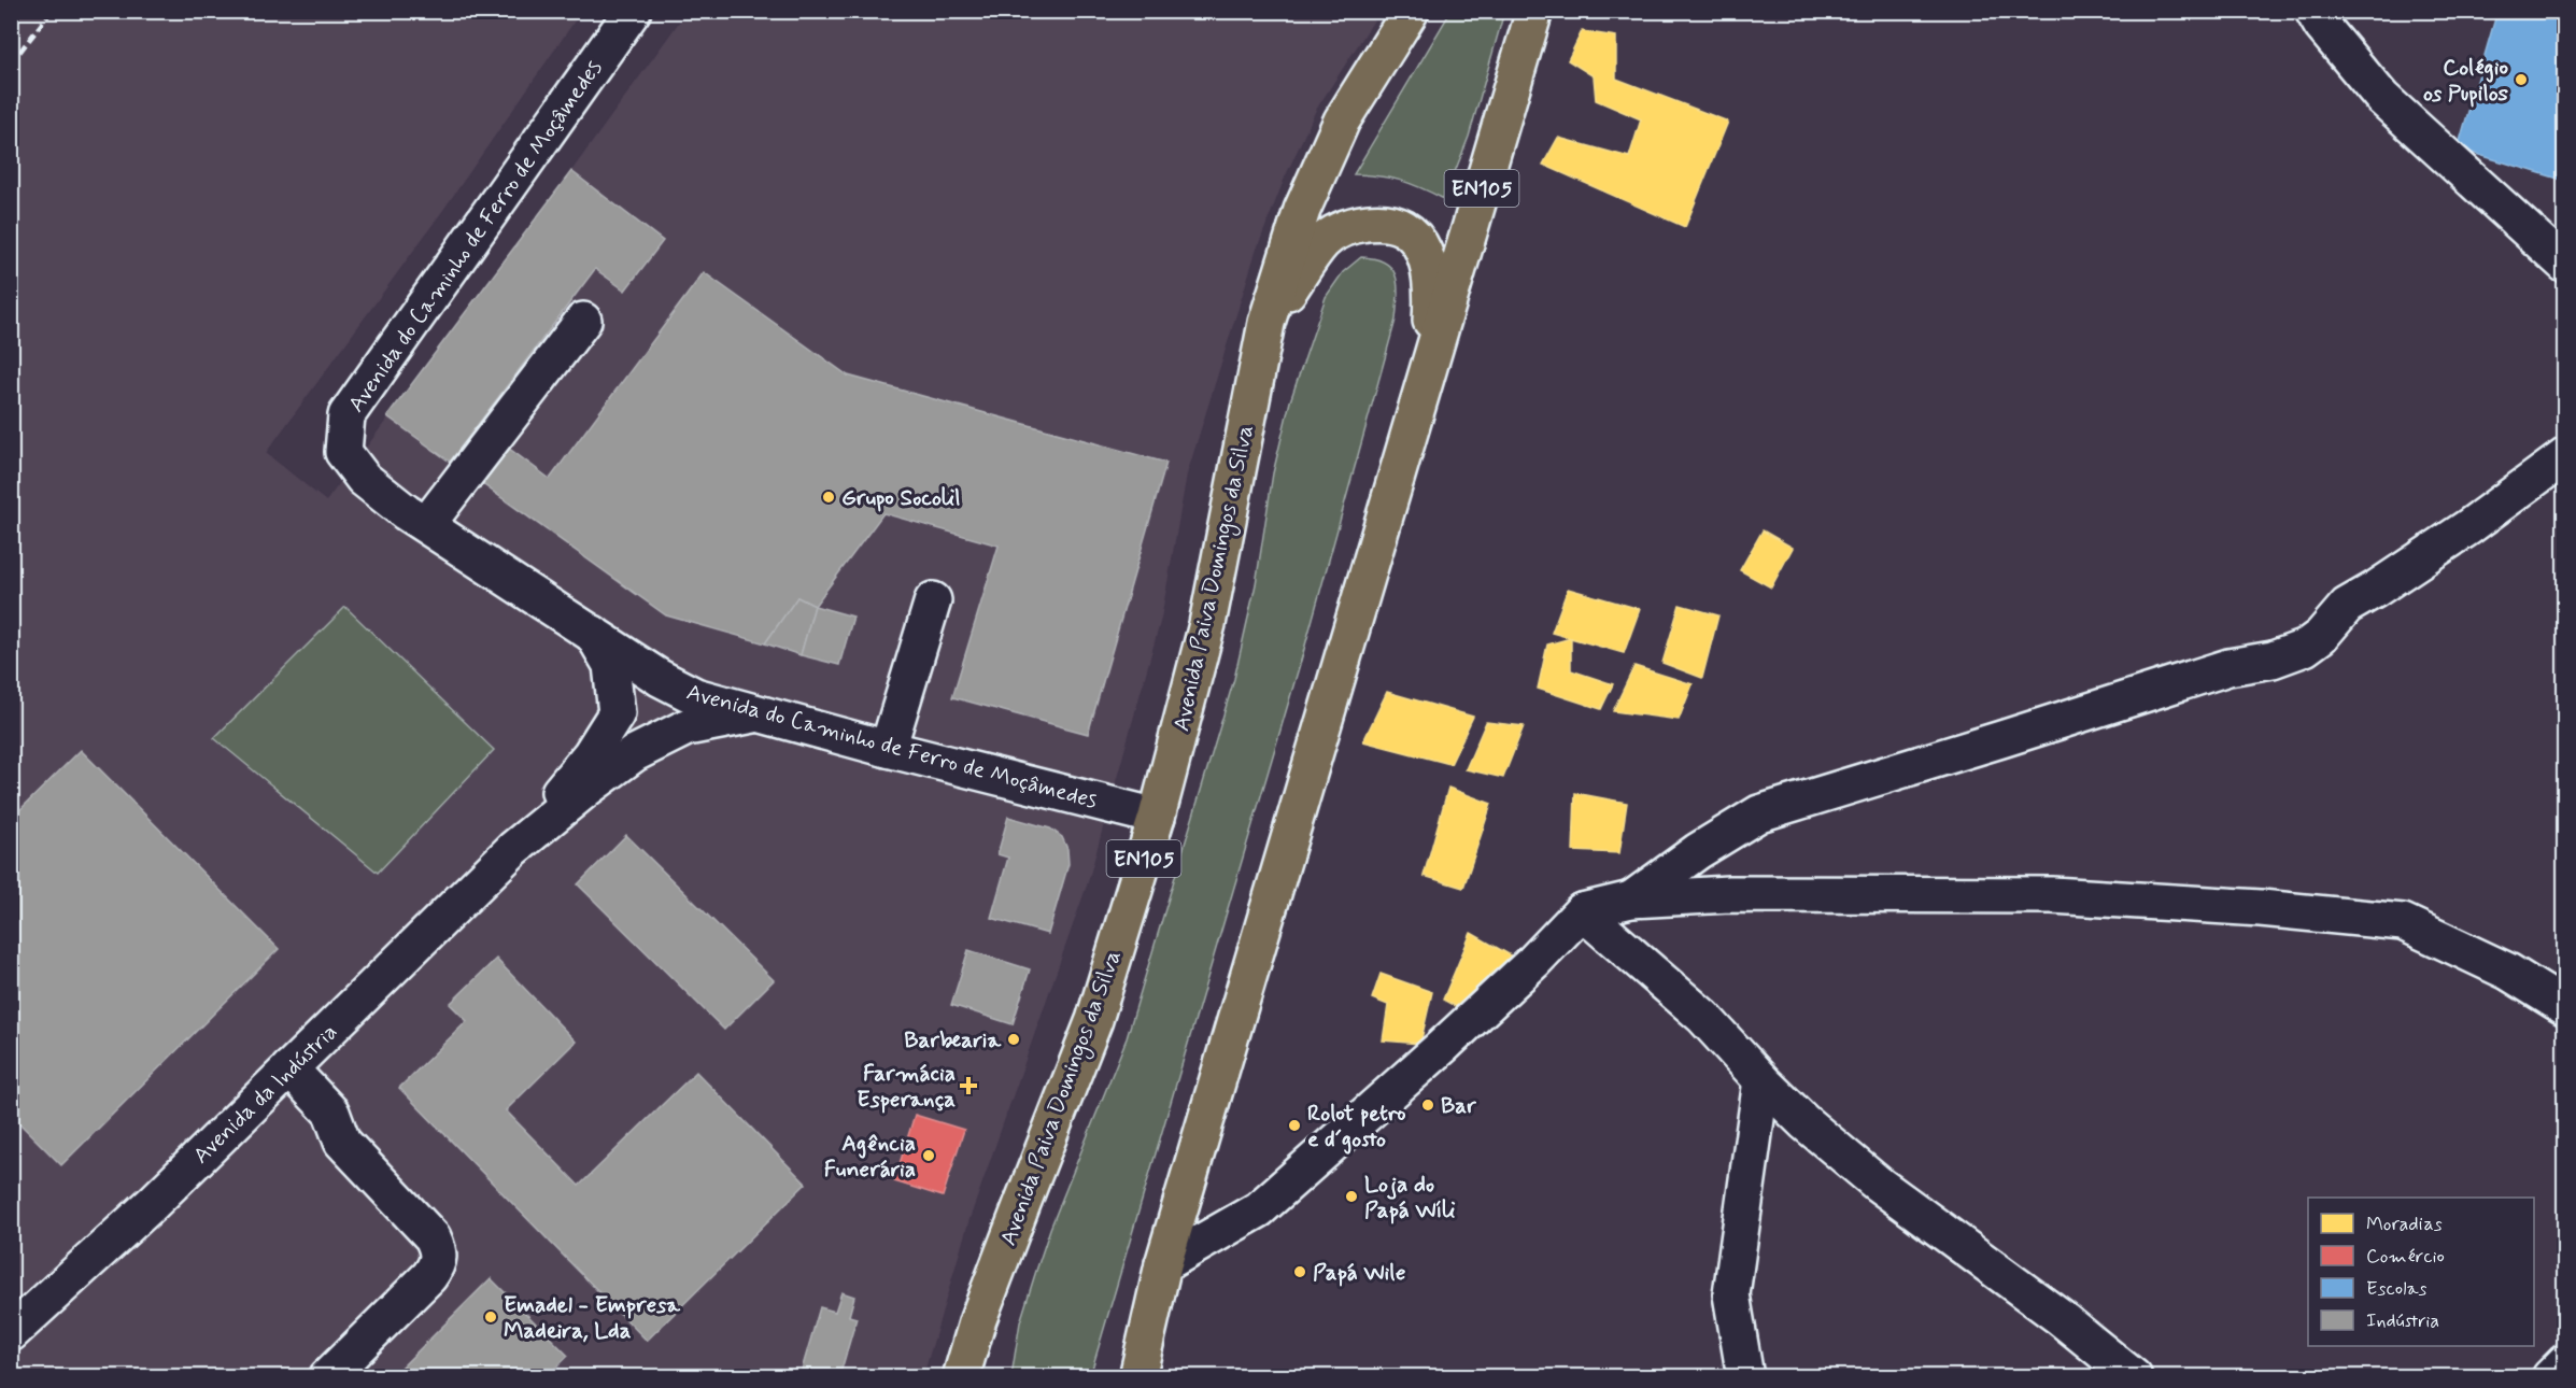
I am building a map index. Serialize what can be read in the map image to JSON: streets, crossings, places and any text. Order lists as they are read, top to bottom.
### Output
{
  "streets": {
    "main road": ["EN105", "Avenida Paiva Domingos da Silva"],
    "street": ["Avenida do Caminho de Ferro de Moçâmedes", "Avenida da Indústria"]
  },
  "crossings": [
    ["Avenida do Caminho de Ferro de Moçâmedes", "Avenida Paiva Domingos da Silva"],
    ["Avenida do Caminho de Ferro de Moçâmedes", "Avenida da Indústria"]
  ],
  "places": {
    "other": [
      "Colégio os Pupilos",
      "Grupo Socolil",
      "Barbearia",
      "Bar",
      "Rolot petro e d´gosto",
      "Agência Funerária",
      "Loja do Papá Wíli",
      "Papá Wile",
      "Emadel - Empresa Madeira, Lda"
    ],
    "health": ["Farmácia Esperança"]
  },
  "legend": [
    "Moradias",
    "Comércio",
    "Escolas",
    "Indústria"
  ]
}
